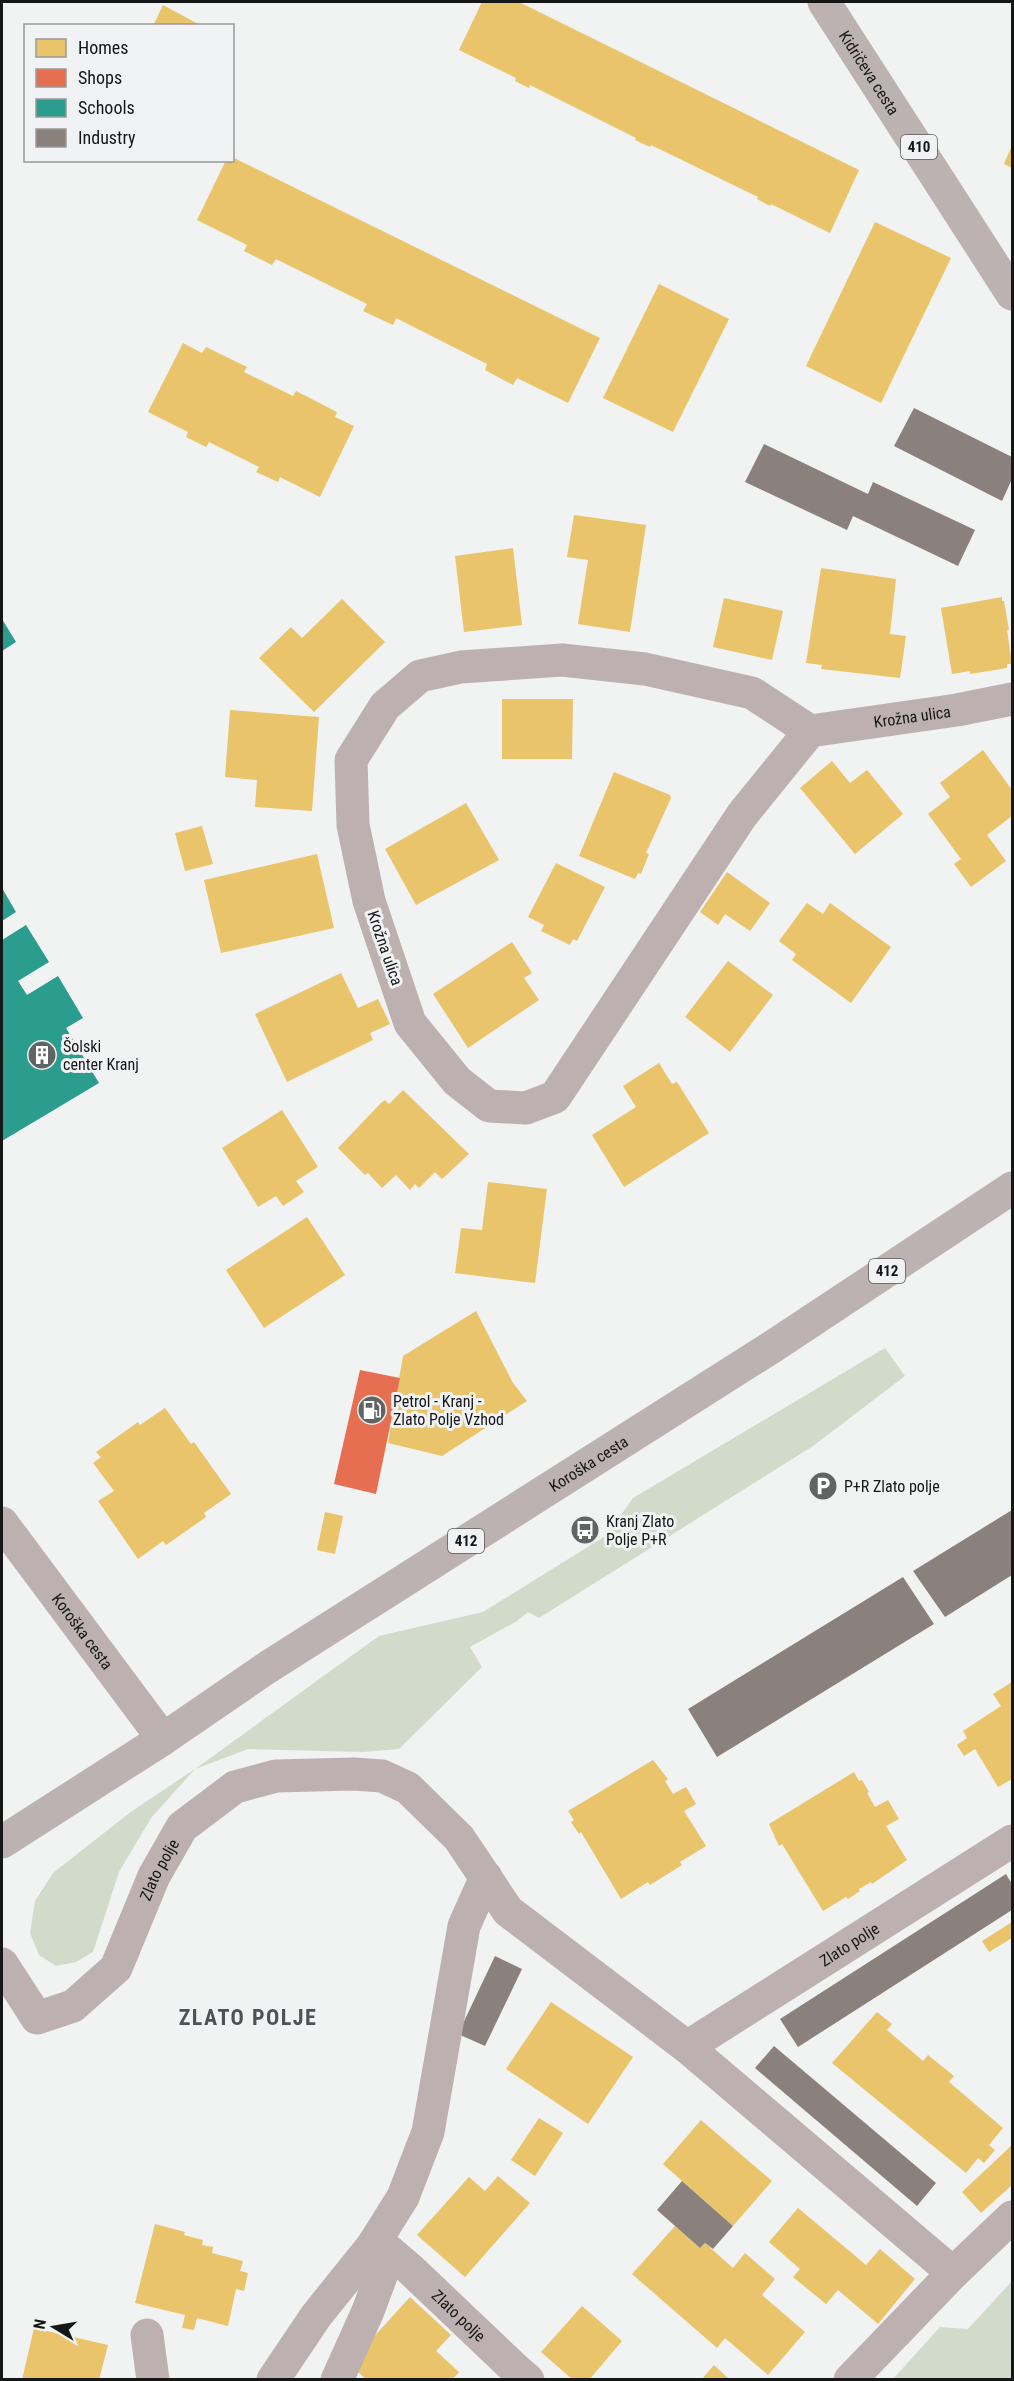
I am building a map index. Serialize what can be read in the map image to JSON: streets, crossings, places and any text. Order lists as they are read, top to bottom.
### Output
{
  "streets": {
    "main road": [
      "Kidričeva cesta",
      "410",
      "412",
      "Koroška cesta"
    ],
    "street": ["Krožna ulica", "Zlato polje"]
  },
  "districts": ["ZLATO POLJE"],
  "places": {
    "building": ["Šolski center Kranj"],
    "fuel station": ["Petrol - Kranj - Zlato Polje Vzhod"],
    "parking": ["P+R Zlato polje"],
    "bus stop": ["Kranj Zlato Polje P+R"]
  },
  "legend": [
    "Homes",
    "Shops",
    "Schools",
    "Industry"
  ],
  "north": "left"
}
